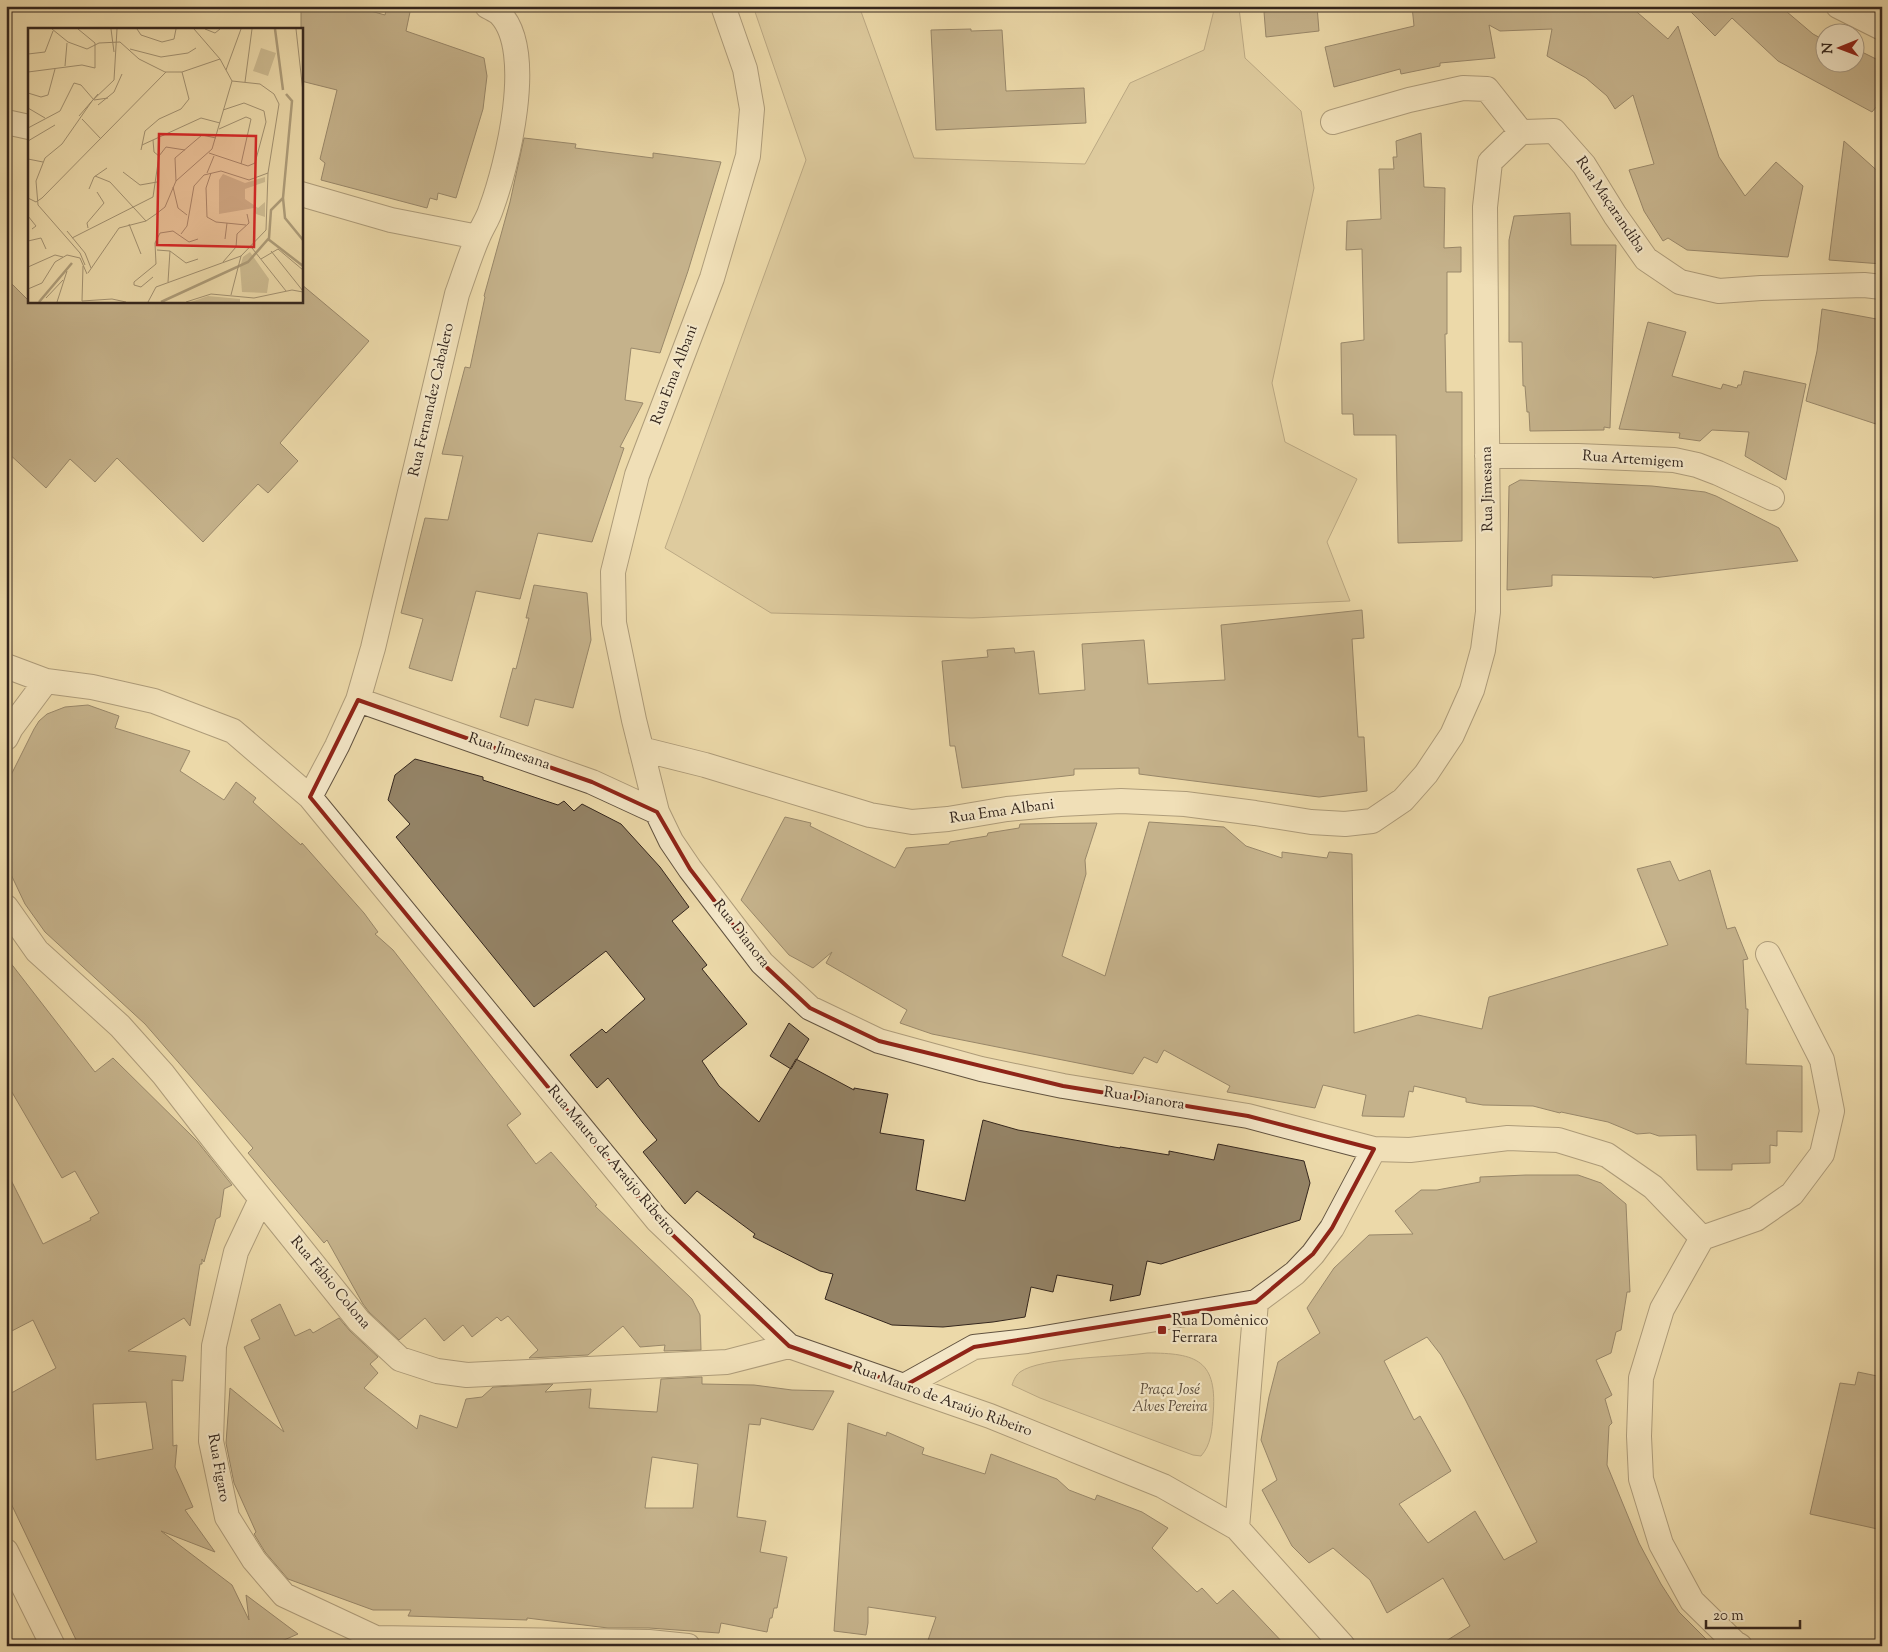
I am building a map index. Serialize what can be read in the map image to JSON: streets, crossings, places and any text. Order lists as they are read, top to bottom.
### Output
{
  "streets": {
    "street": [
      "Rua Maçarandiba",
      "Rua Ema Albani",
      "Rua Fernandez Cabalero",
      "Rua Artemigem",
      "Rua Jimesana",
      "Rua Dianora",
      "Rua Mauro de Araújo Ribeiro",
      "Rua Fábio Colona",
      "Rua Figaro"
    ]
  },
  "crossings": [
    ["Rua Maçarandiba", "Rua Jimesana"],
    ["Rua Ema Albani", "Rua Jimesana"],
    ["Rua Ema Albani", "Rua Dianora"],
    ["Rua Fernandez Cabalero", "Rua Jimesana"],
    ["Rua Fernandez Cabalero", "Rua Mauro de Araújo Ribeiro"],
    ["Rua Artemigem", "Rua Jimesana"],
    ["Rua Jimesana", "Rua Dianora"],
    ["Rua Mauro de Araújo Ribeiro", "Rua Fábio Colona"],
    ["Rua Fábio Colona", "Rua Figaro"]
  ],
  "parks": ["Praça José Alves Pereira"],
  "places": {
    "transit": ["Rua Domênico Ferrara"]
  },
  "scale_bar": "20 m",
  "north": "left"
}
